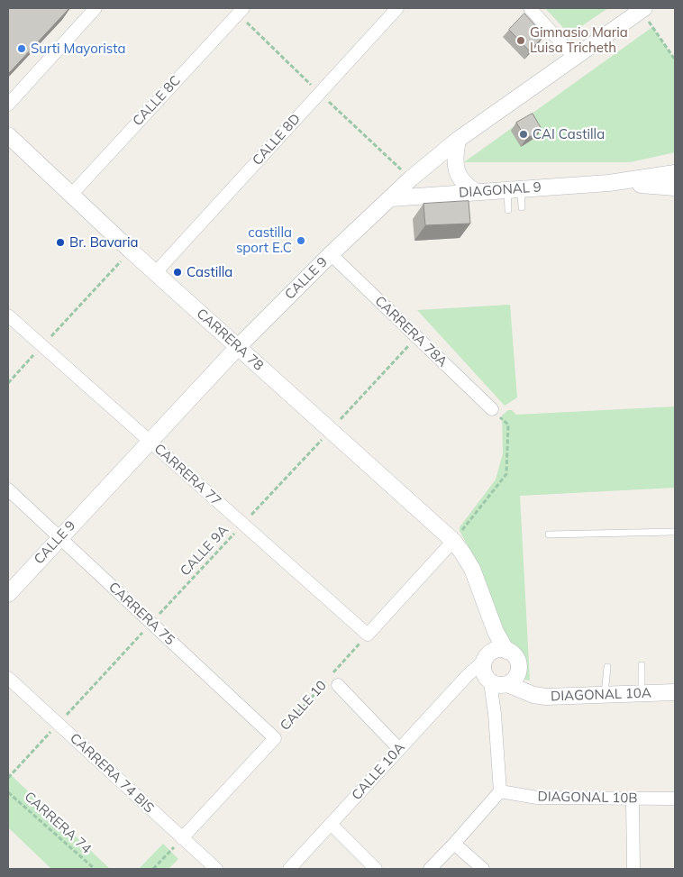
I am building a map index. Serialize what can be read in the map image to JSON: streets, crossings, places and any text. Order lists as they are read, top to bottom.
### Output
{
  "streets": {
    "street": [
      "CALLE 8C",
      "CALLE 8D",
      "DIAGONAL 9",
      "CALLE 9",
      "CARRERA 78A",
      "CARRERA 78",
      "CARRERA 77",
      "CARRERA 75",
      "DIAGONAL 10A",
      "CALLE 10",
      "CALLE 10A",
      "CARRERA 74 BIS",
      "DIAGONAL 10B"
    ],
    "path": ["CALLE 9A", "CARRERA 74"]
  },
  "crossings": [
    ["CALLE 8C", "CARRERA 78"],
    ["CALLE 8D", "CARRERA 78"],
    ["DIAGONAL 9", "CALLE 9"],
    ["CALLE 9", "CARRERA 78A"],
    ["CALLE 9", "CARRERA 78"],
    ["CALLE 9", "CARRERA 77"],
    ["CALLE 9", "CARRERA 75"],
    ["CARRERA 78A", "CALLE 9A"],
    ["CARRERA 78", "CALLE 9A"],
    ["CARRERA 78", "DIAGONAL 10A"],
    ["CARRERA 78", "CALLE 10A"],
    ["CARRERA 77", "CALLE 9A"],
    ["CARRERA 77", "CALLE 10"],
    ["CALLE 9A", "CARRERA 75"],
    ["CALLE 9A", "CARRERA 74 BIS"],
    ["CARRERA 75", "CALLE 10"],
    ["DIAGONAL 10A", "CALLE 10A"],
    ["CALLE 10", "CARRERA 74 BIS"]
  ],
  "places": [
    "Gimnasio Maria Luisa Tricheth",
    "Surti Mayorista",
    "CAI Castilla",
    "castilla sport E.C",
    "Br. Bavaria",
    "Castilla"
  ]
}
